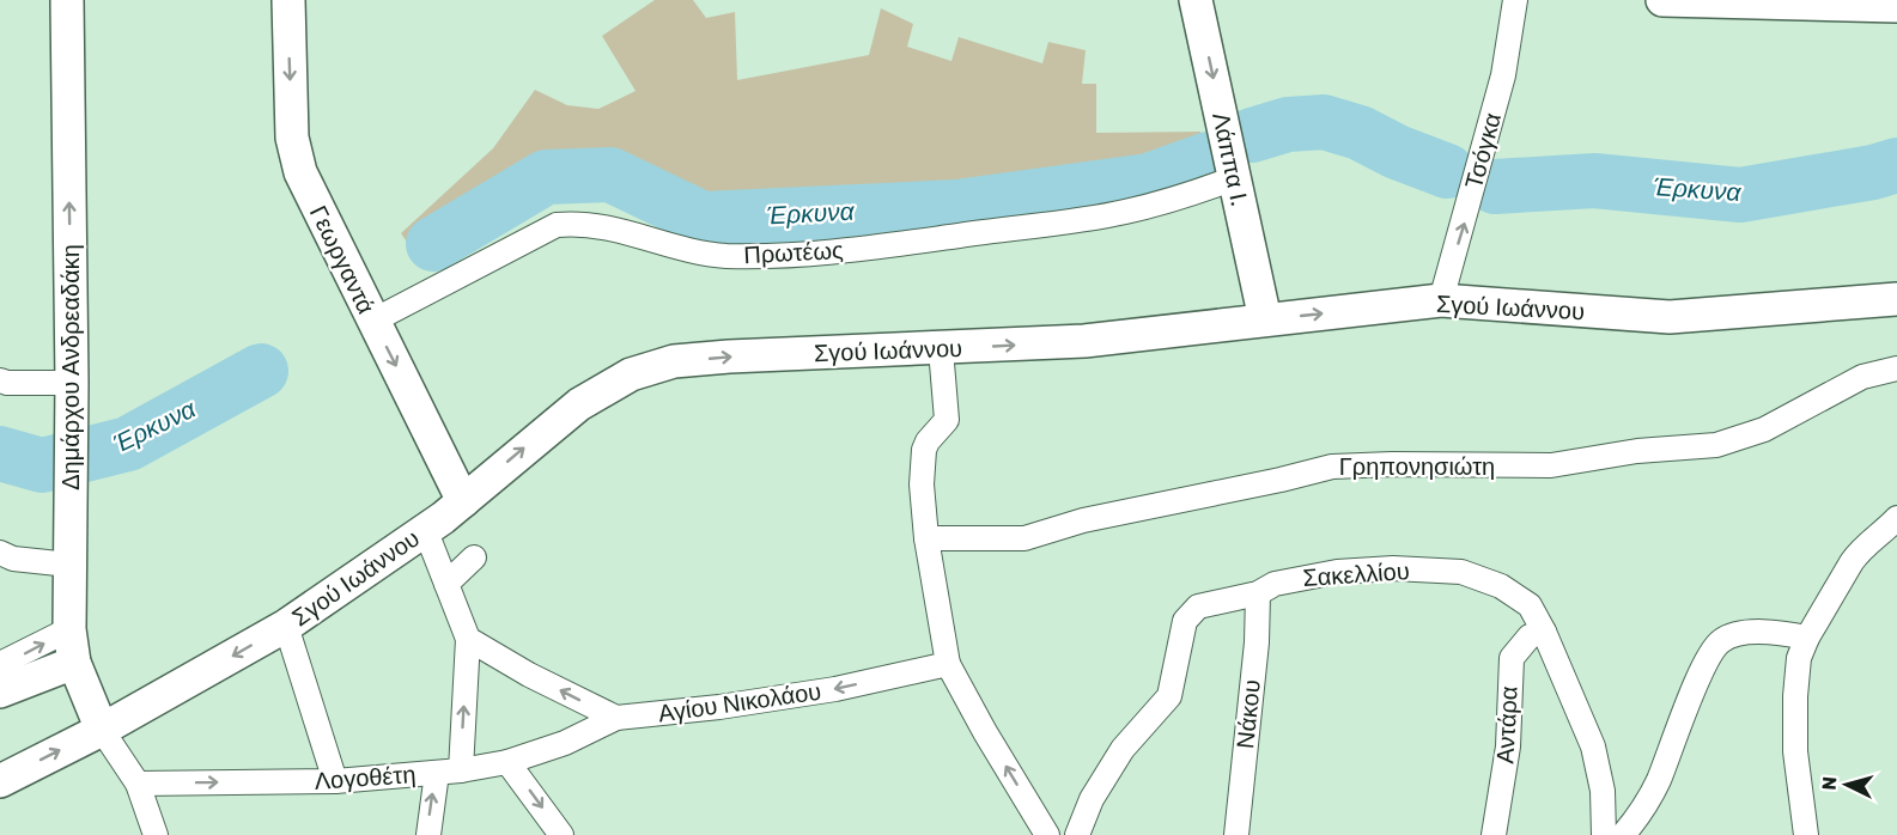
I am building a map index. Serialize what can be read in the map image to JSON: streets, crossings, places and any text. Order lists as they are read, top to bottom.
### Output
{
  "streets": {
    "main road": [
      "Λάππα Ι.",
      "Γεωργαντά",
      "Σγού Ιωάννου",
      "Δημάρχου Ανδρεαδάκη"
    ],
    "street": [
      "Τσόγκα",
      "Πρωτέως",
      "Γρηπονησιώτη",
      "Σακελλίου",
      "Αγίου Νικολάου",
      "Νάκου",
      "Αντάρα",
      "Λογοθέτη"
    ]
  },
  "crossings": [
    ["Τσόγκα", "Σγού Ιωάννου"],
    ["Λάππα Ι.", "Πρωτέως"],
    ["Λάππα Ι.", "Σγού Ιωάννου"],
    ["Πρωτέως", "Γεωργαντά"],
    ["Γεωργαντά", "Σγού Ιωάννου"],
    ["Σγού Ιωάννου", "Δημάρχου Ανδρεαδάκη"],
    ["Σακελλίου", "Νάκου"],
    ["Σακελλίου", "Αντάρα"],
    ["Αγίου Νικολάου", "Λογοθέτη"]
  ],
  "one_way": [
    "Τσόγκα",
    "Λάππα Ι.",
    "Γεωργαντά",
    "Δημάρχου Ανδρεαδάκη",
    "Αγίου Νικολάου",
    "Λογοθέτη"
  ],
  "water": ["Έρκυνα"],
  "north": "left"
}
